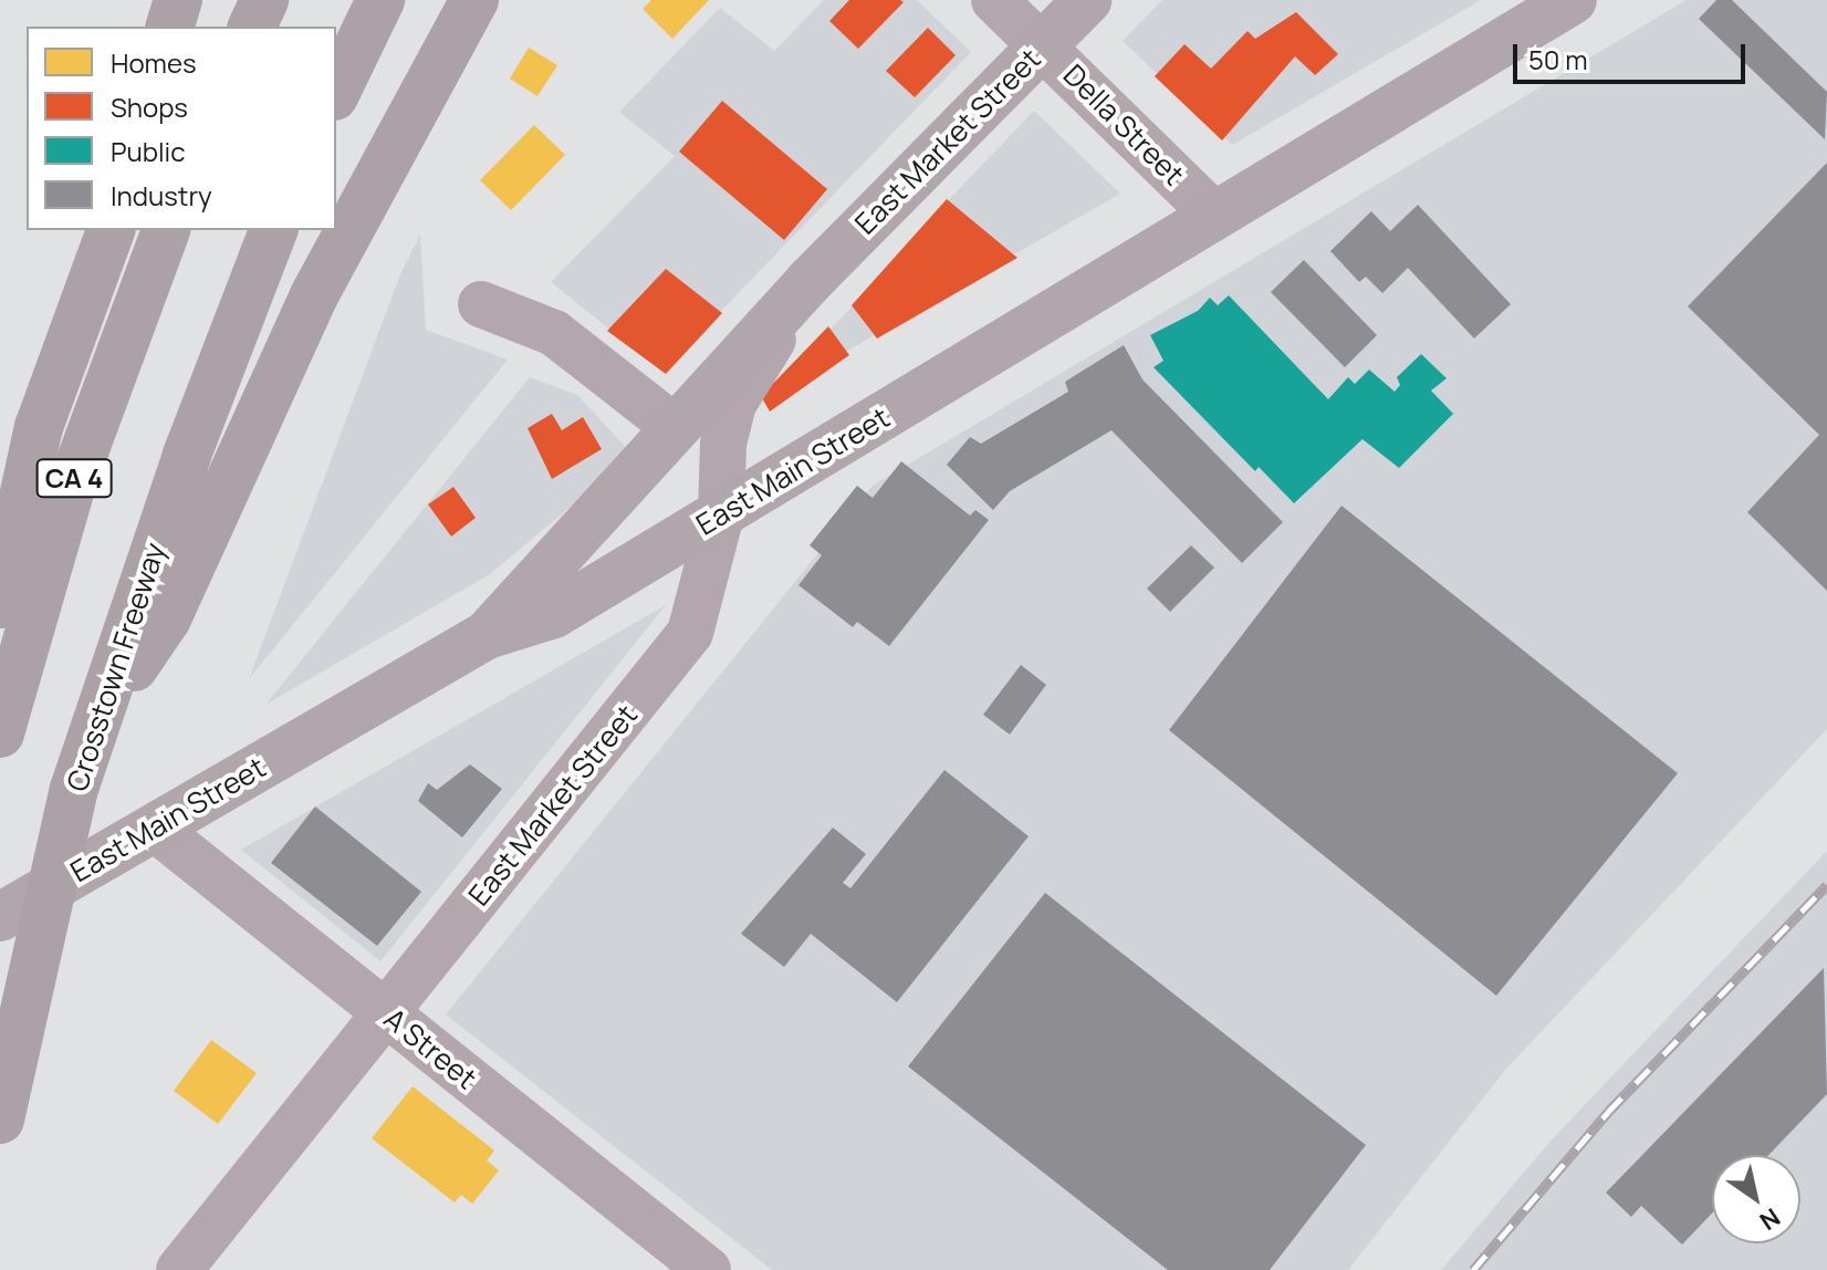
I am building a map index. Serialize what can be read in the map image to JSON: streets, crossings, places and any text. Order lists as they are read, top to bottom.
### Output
{
  "streets": {
    "highway": ["CA 4", "Crosstown Freeway"],
    "main road": ["East Market Street", "East Main Street"],
    "street": ["Della Street", "A Street"]
  },
  "crossings": [
    ["Della Street", "East Market Street"],
    ["Della Street", "East Main Street"],
    ["East Market Street", "East Main Street"],
    ["East Market Street", "A Street"],
    ["East Main Street", "A Street"]
  ],
  "legend": [
    "Homes",
    "Shops",
    "Public",
    "Industry"
  ],
  "scale_bar": "50 m",
  "north": "bottom right"
}
